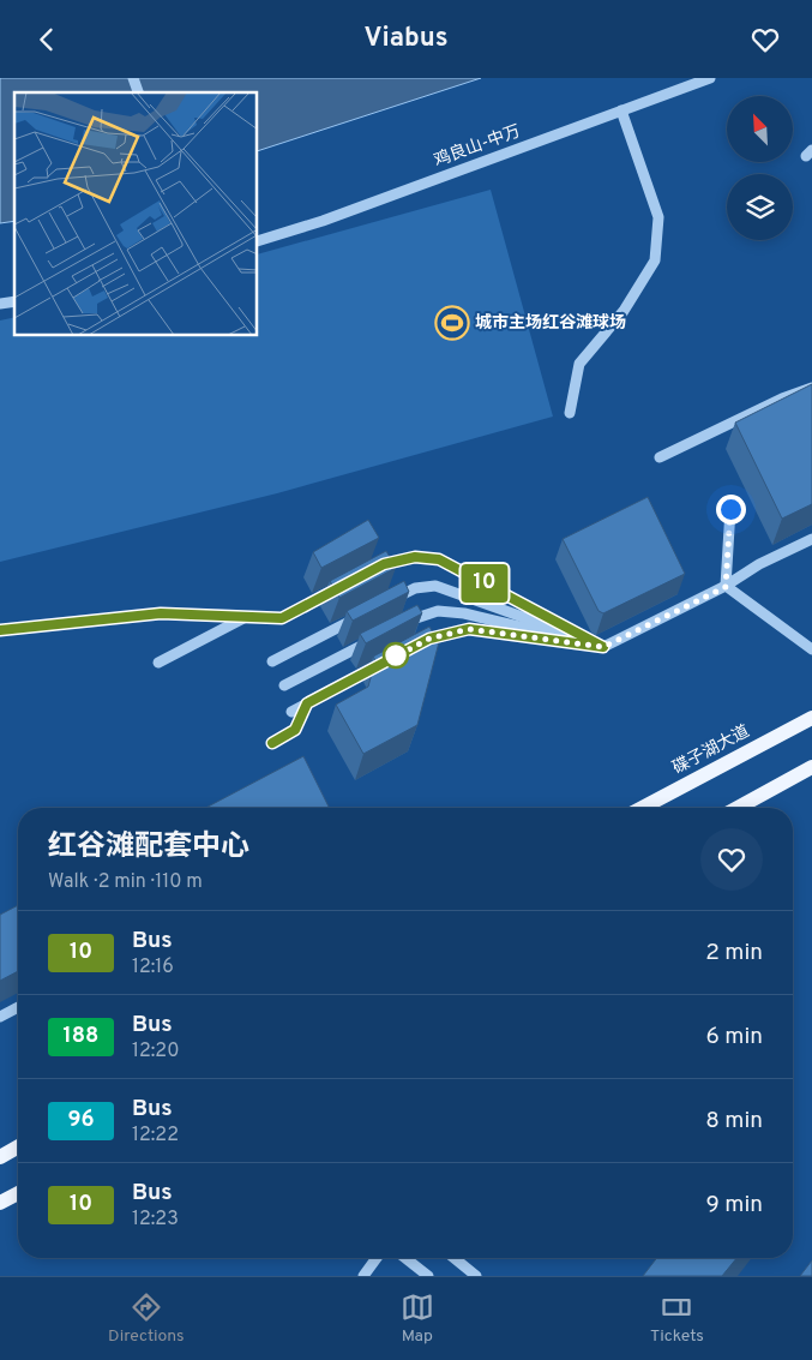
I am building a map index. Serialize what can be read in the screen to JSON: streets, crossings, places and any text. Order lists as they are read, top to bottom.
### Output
{
  "streets": {
    "main road": ["碟子湖大道"],
    "street": ["鸡良山-中万"]
  },
  "places": {
    "sports": ["城市主场红谷滩球场"]
  },
  "lines": ["bus line 10"],
  "north": "top left",
  "page": {
    "header": "Viabus",
    "on_map": "10",
    "heading": ["红谷滩配套中心", "Walk · 2 min · 110 m"],
    "list": [
      {
        "mark": "10",
        "name": "Bus",
        "note": "12:16",
        "value": "2 min"
      },
      {
        "mark": "188",
        "name": "Bus",
        "note": "12:20",
        "value": "6 min"
      },
      {
        "mark": "96",
        "name": "Bus",
        "note": "12:22",
        "value": "8 min"
      },
      {
        "mark": "10",
        "name": "Bus",
        "note": "12:23",
        "value": "9 min"
      }
    ],
    "tabs": ["Directions", "Map", "Tickets"]
  }
}
